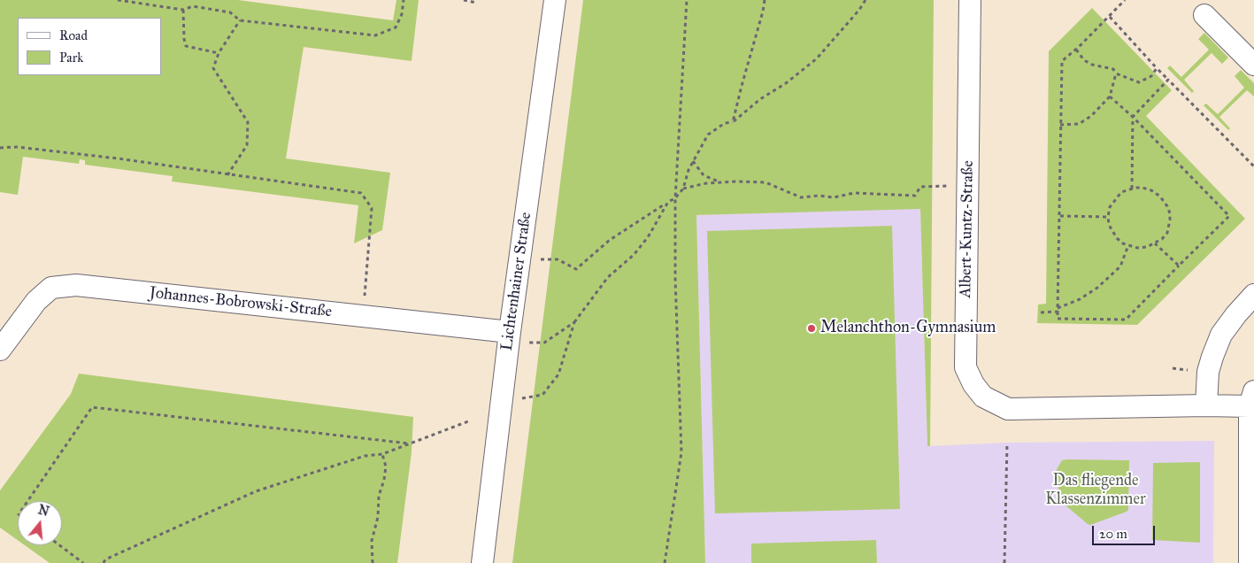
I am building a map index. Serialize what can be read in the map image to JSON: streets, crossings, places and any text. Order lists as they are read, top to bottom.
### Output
{
  "streets": {
    "street": ["Albert-Kuntz-Straße", "Lichtenhainer Straße", "Johannes-Bobrowski-Straße"]
  },
  "crossings": [
    ["Lichtenhainer Straße", "Johannes-Bobrowski-Straße"]
  ],
  "parks": ["Das fliegende Klassenzimmer"],
  "places": ["Melanchthon-Gymnasium"],
  "legend": ["Road", "Park"],
  "scale_bar": "20 m",
  "north": "top"
}
